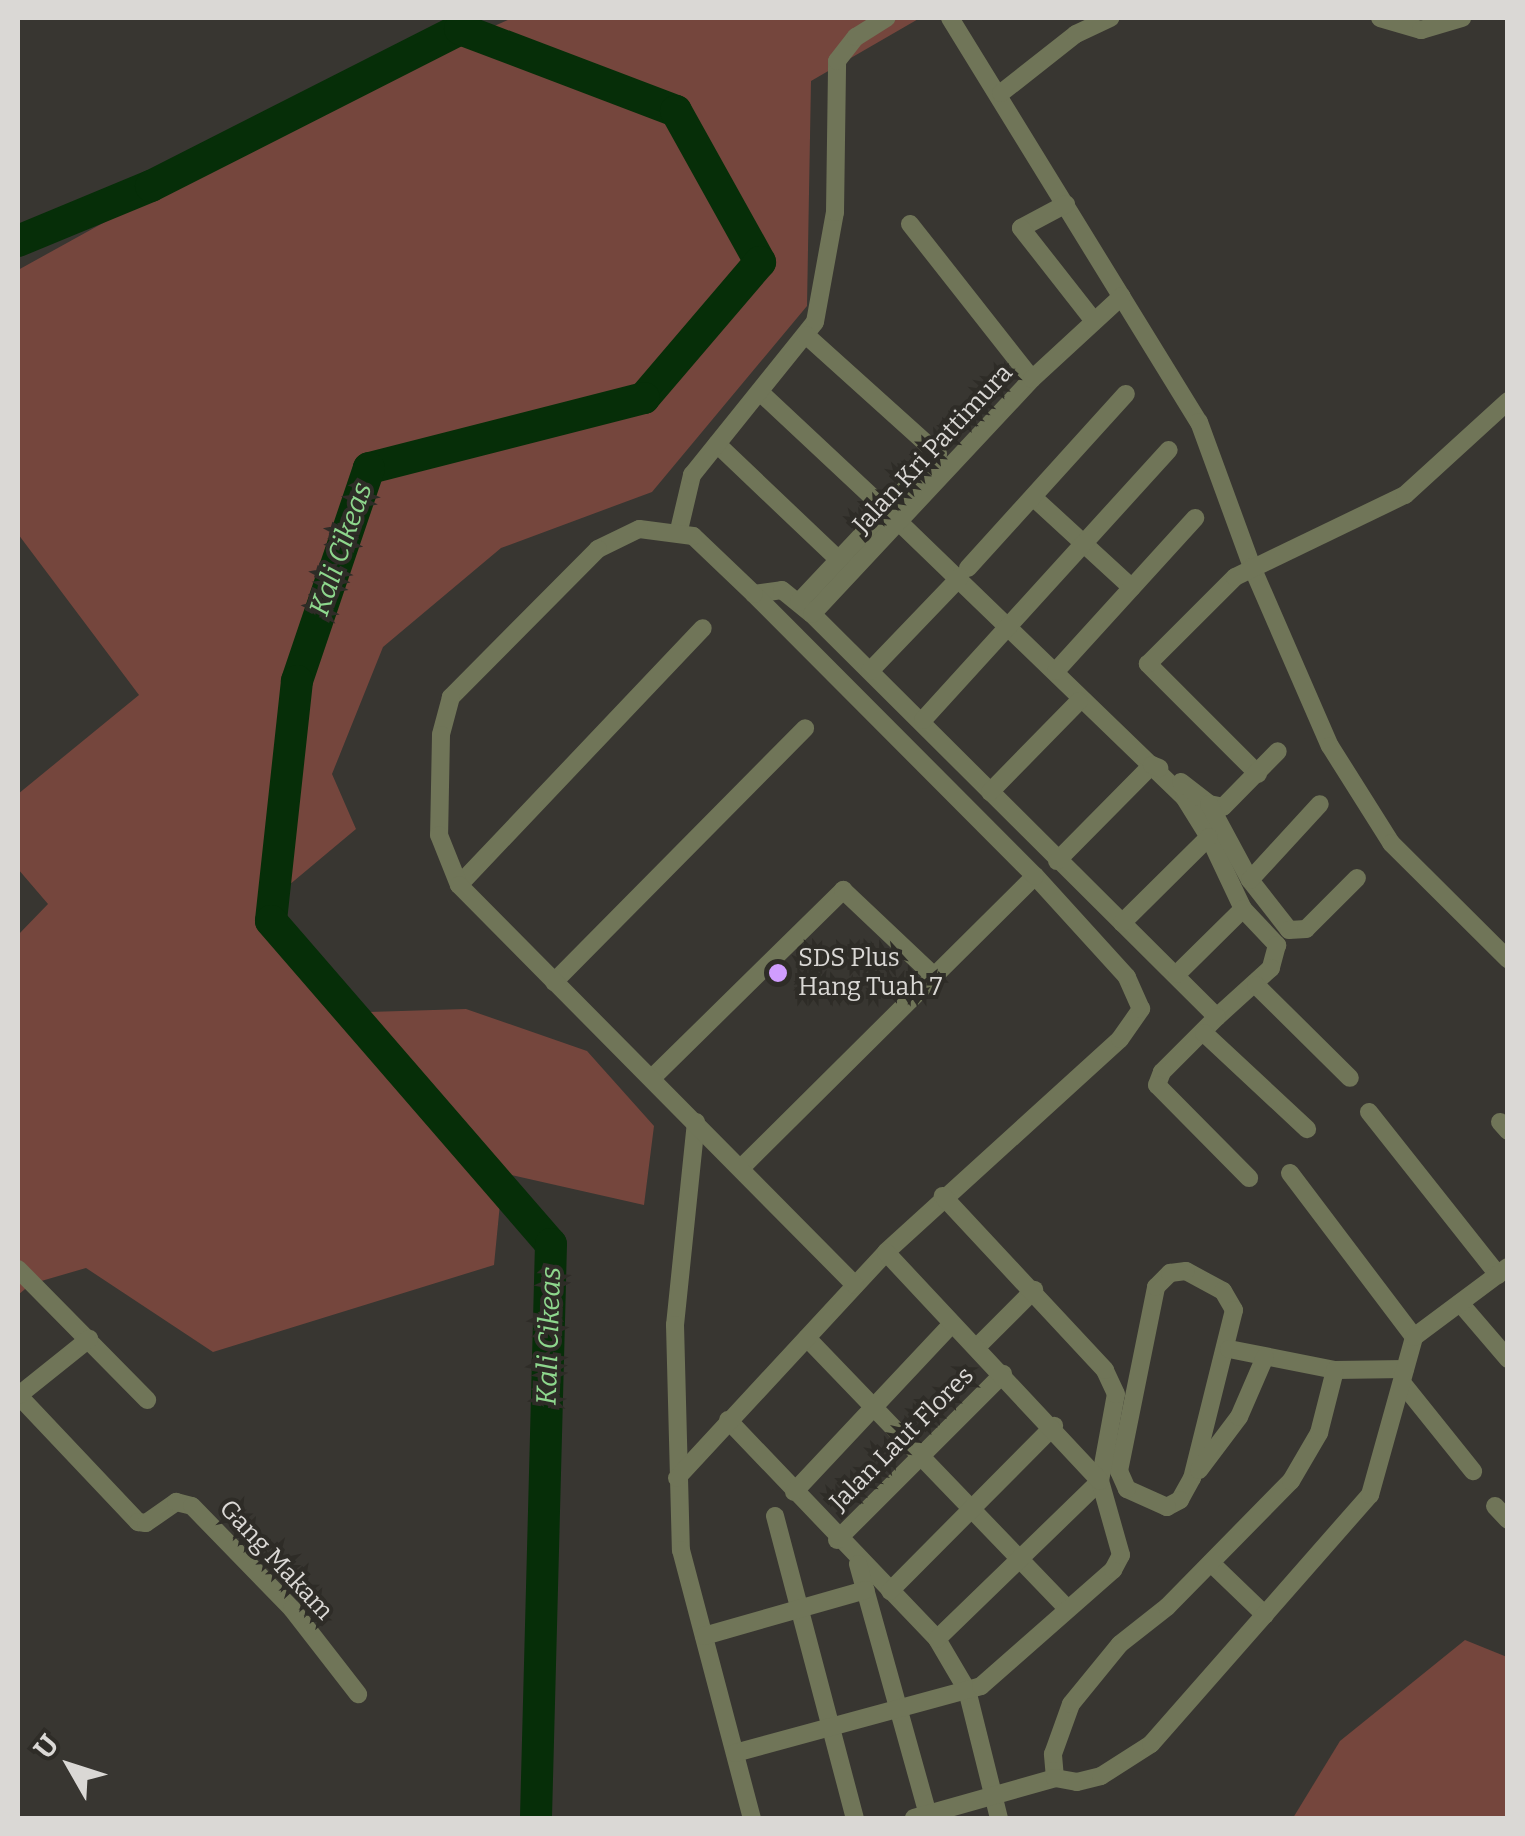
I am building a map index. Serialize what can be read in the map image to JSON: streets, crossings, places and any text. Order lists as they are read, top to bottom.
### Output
{
  "streets": {
    "street": ["Jalan Kri Pattimura", "Jalan Laut Flores", "Gang Makam"]
  },
  "water": ["Kali Cikeas"],
  "places": ["SDS Plus Hang Tuah 7"],
  "north": "top left"
}
